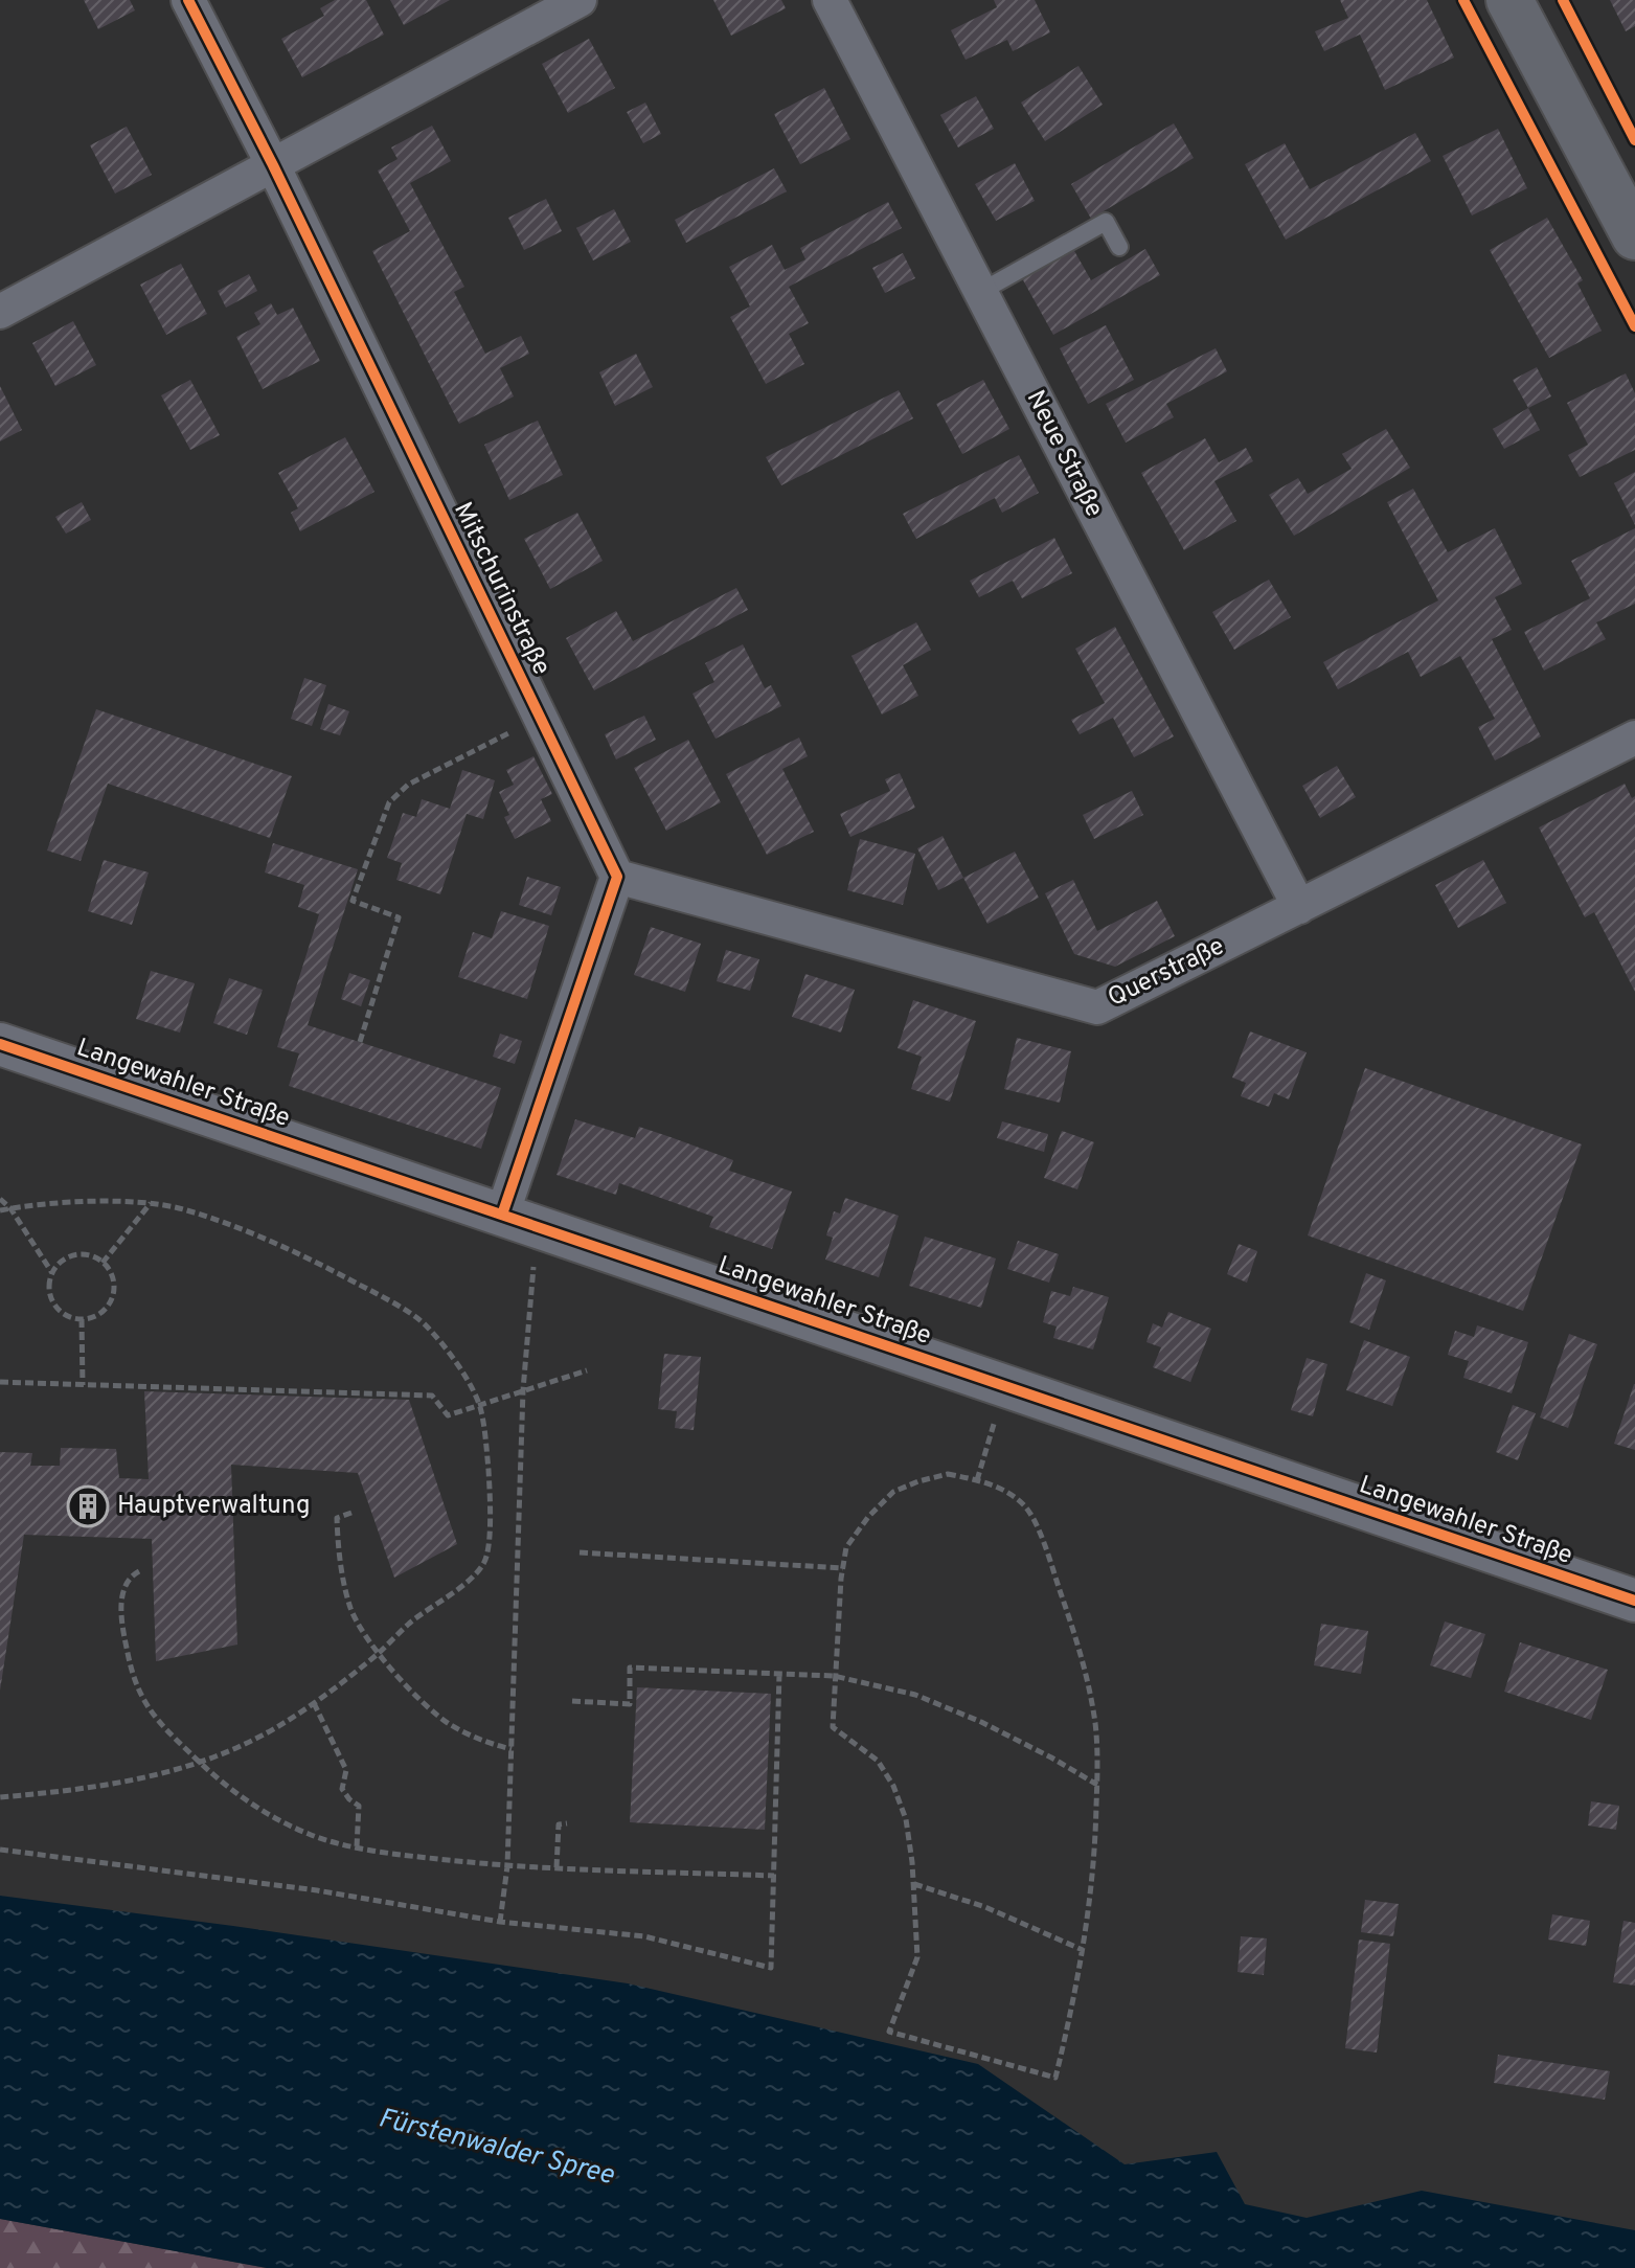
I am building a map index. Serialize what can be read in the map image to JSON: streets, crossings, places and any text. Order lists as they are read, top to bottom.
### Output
{
  "streets": {
    "street": [
      "Neue Straße",
      "Mitschurinstraße",
      "Querstraße",
      "Langewahler Straße"
    ]
  },
  "crossings": [
    ["Neue Straße", "Querstraße"],
    ["Mitschurinstraße", "Querstraße"]
  ],
  "water": ["Fürstenwalder Spree"],
  "places": {
    "building": ["Hauptverwaltung"]
  }
}
